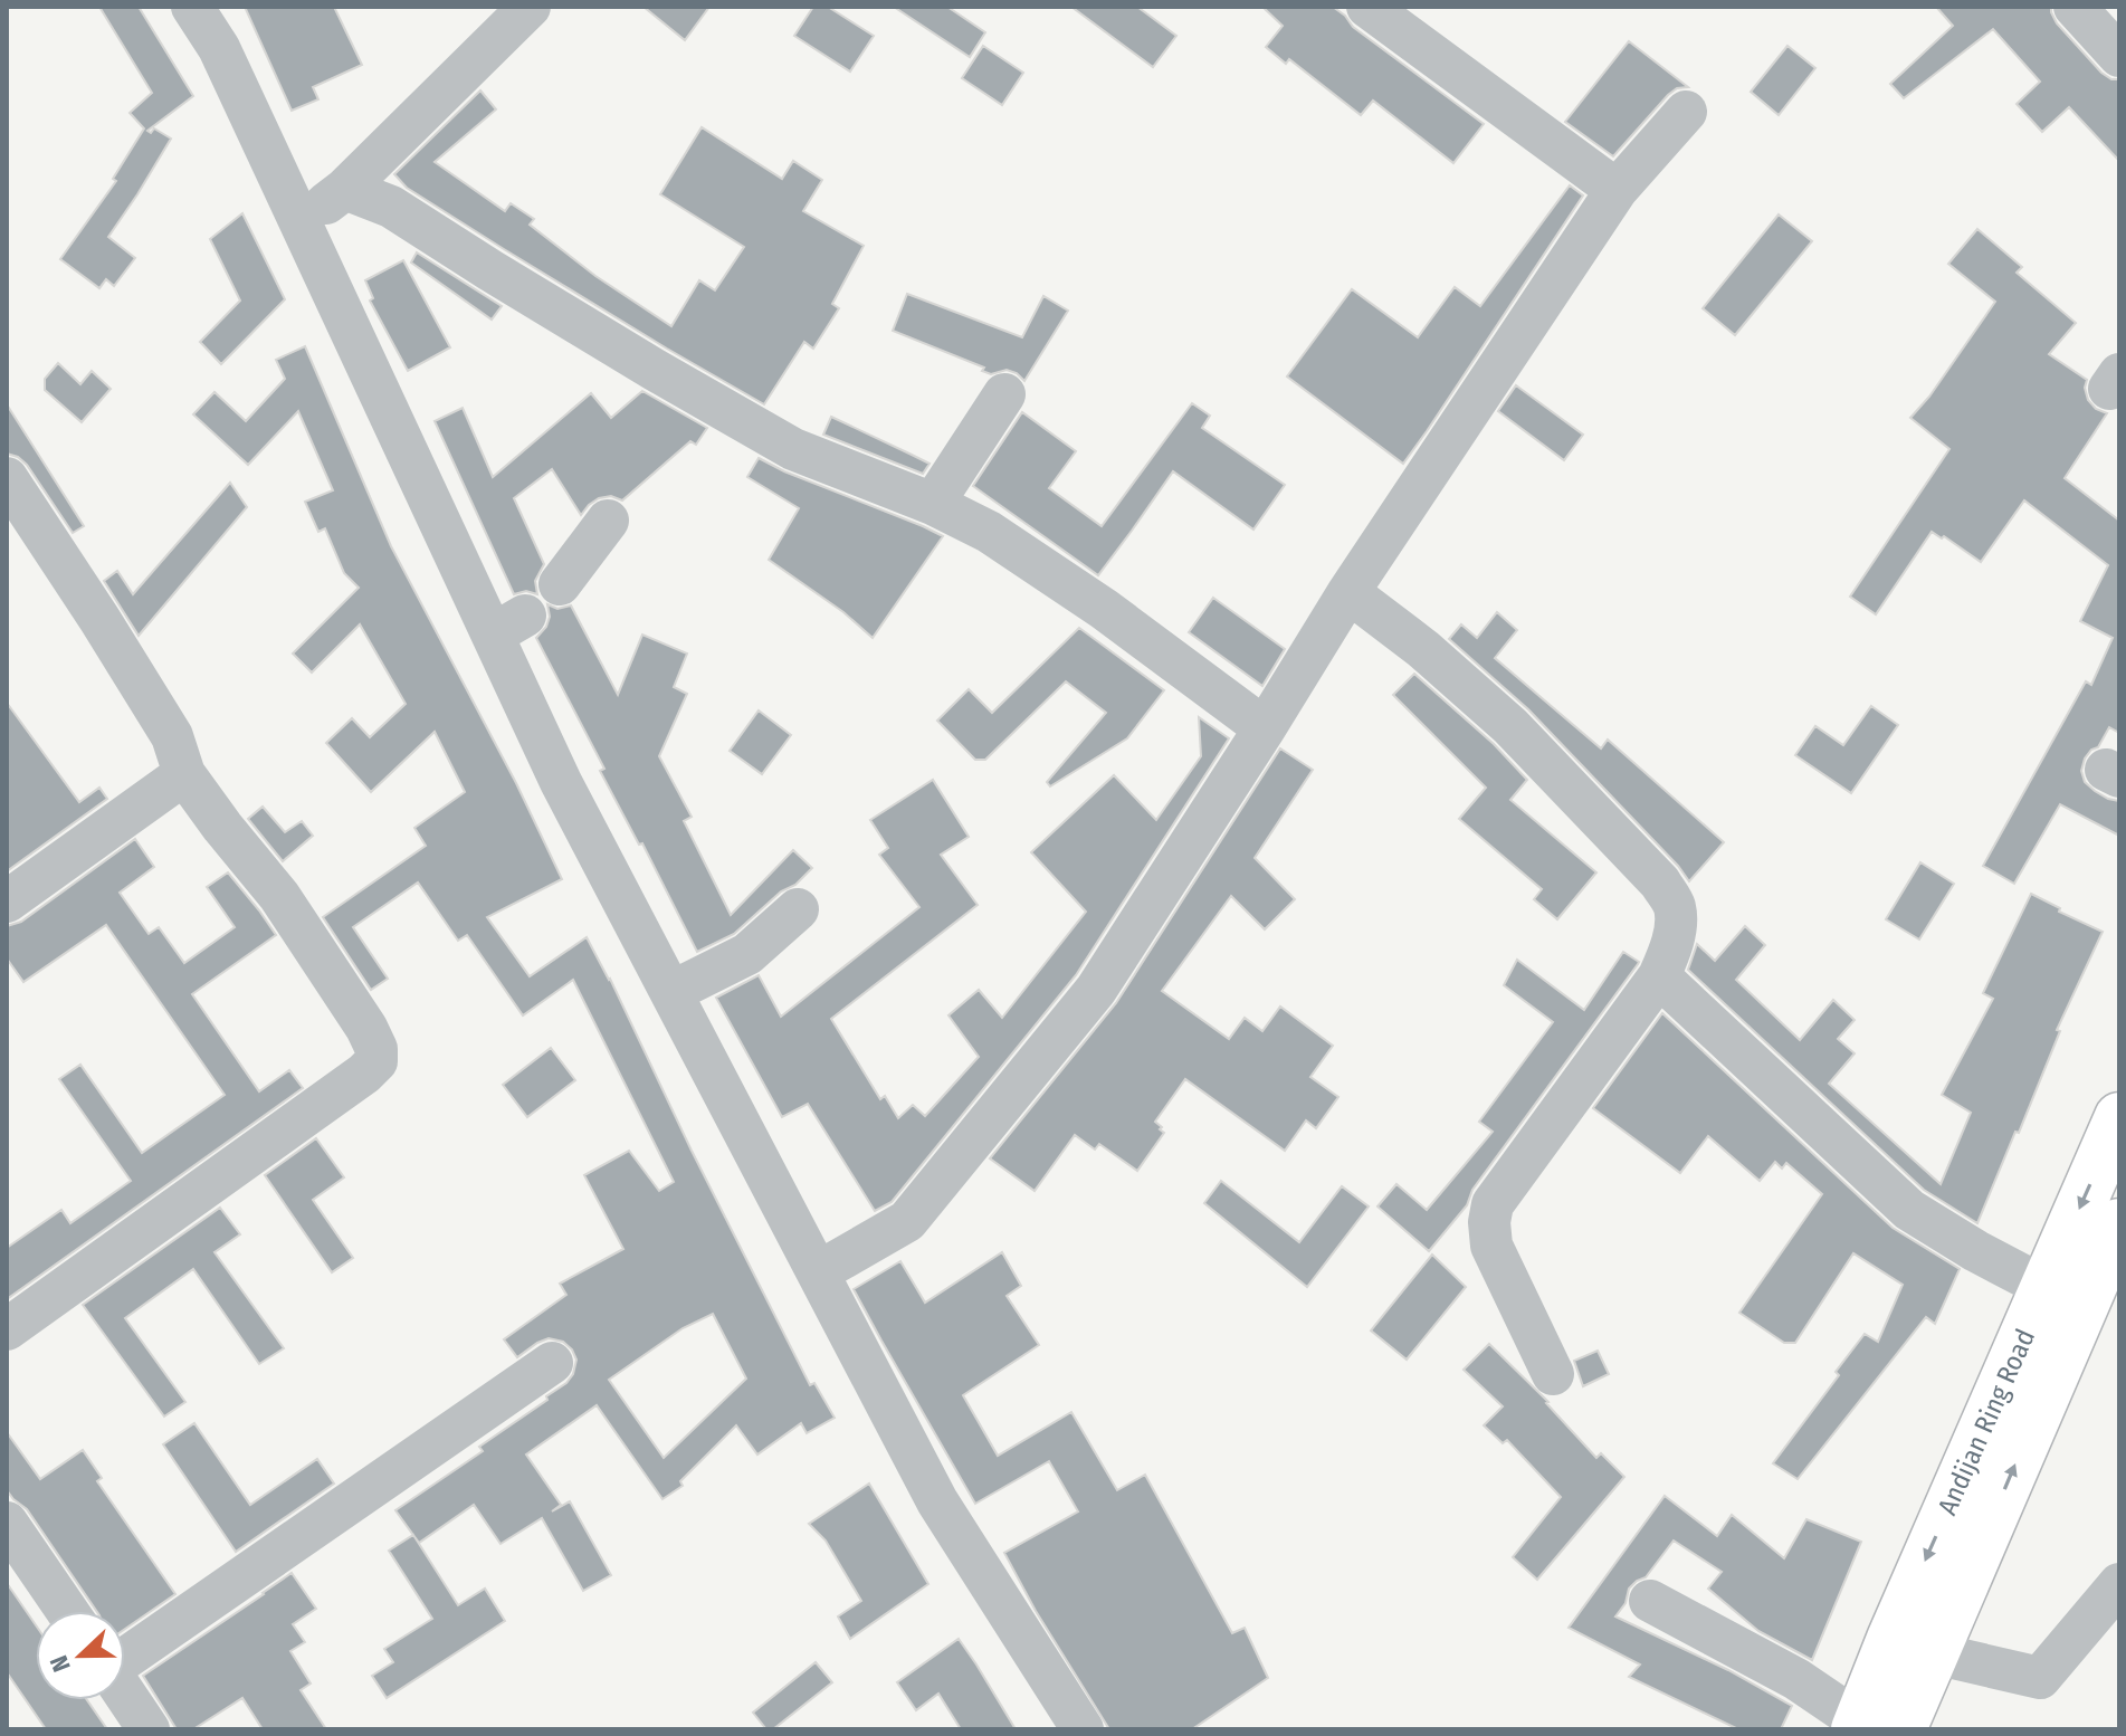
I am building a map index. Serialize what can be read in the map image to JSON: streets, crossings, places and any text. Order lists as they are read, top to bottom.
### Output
{
  "streets": {
    "highway": ["Andijan Ring Road"]
  },
  "north": "left"
}
